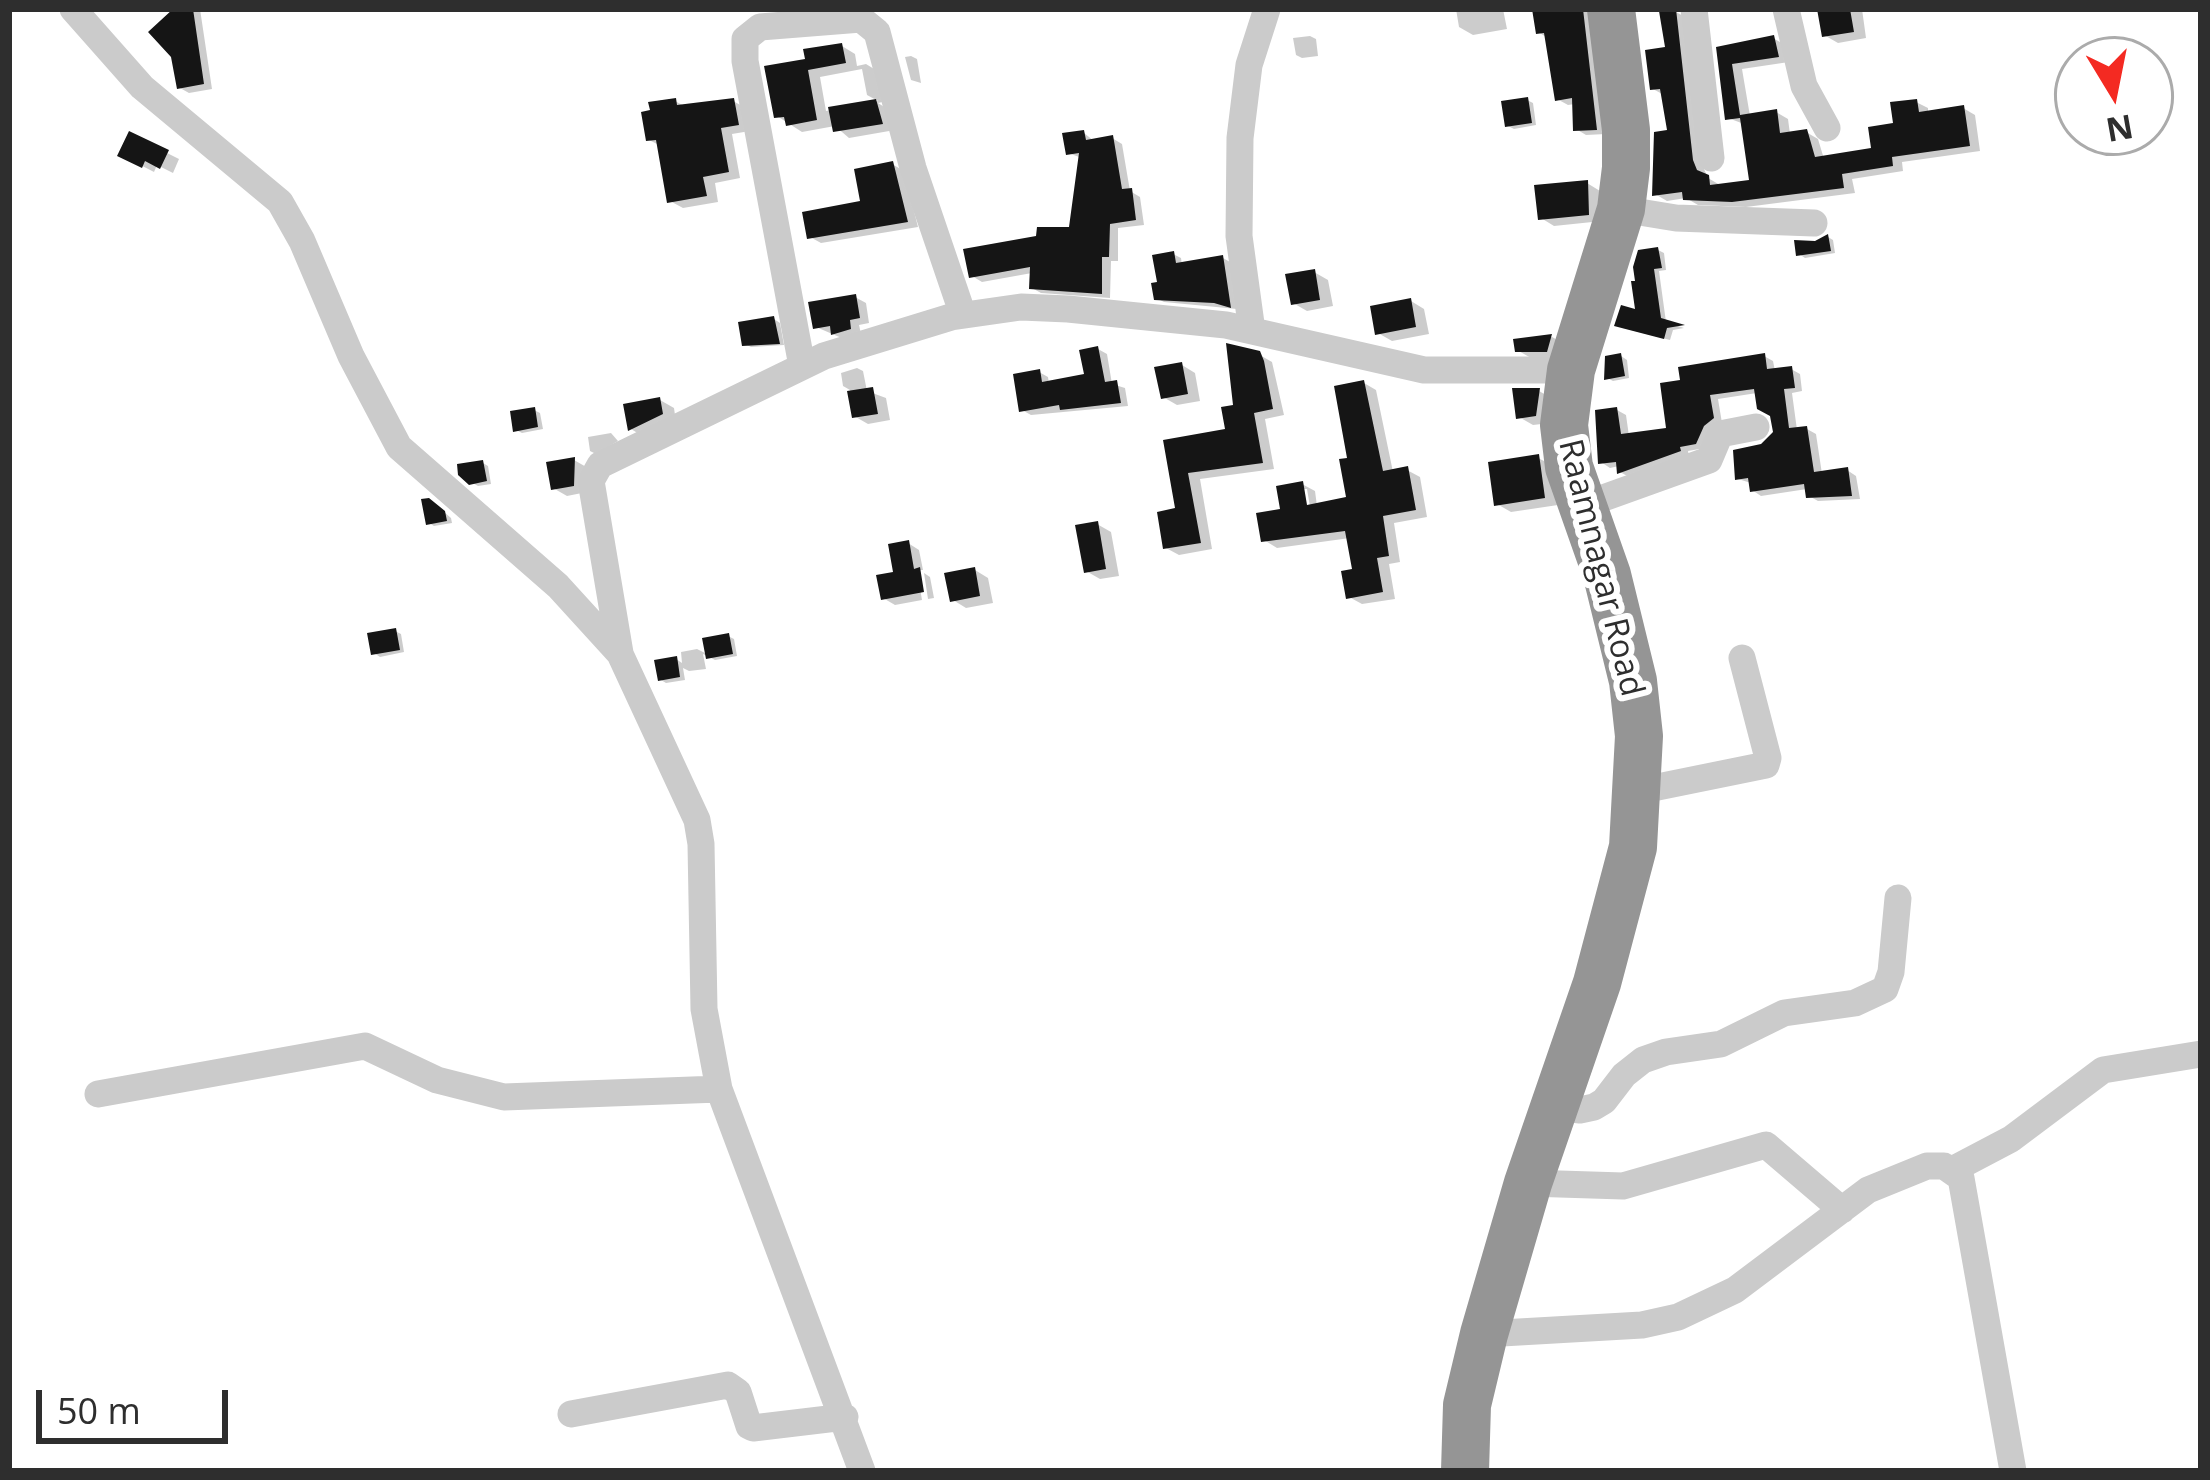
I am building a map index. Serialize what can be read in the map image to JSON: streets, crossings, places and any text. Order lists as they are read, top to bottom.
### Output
{
  "streets": {
    "highway": ["Raamnagar Road"]
  },
  "scale_bar": "50 m",
  "north": "bottom"
}
